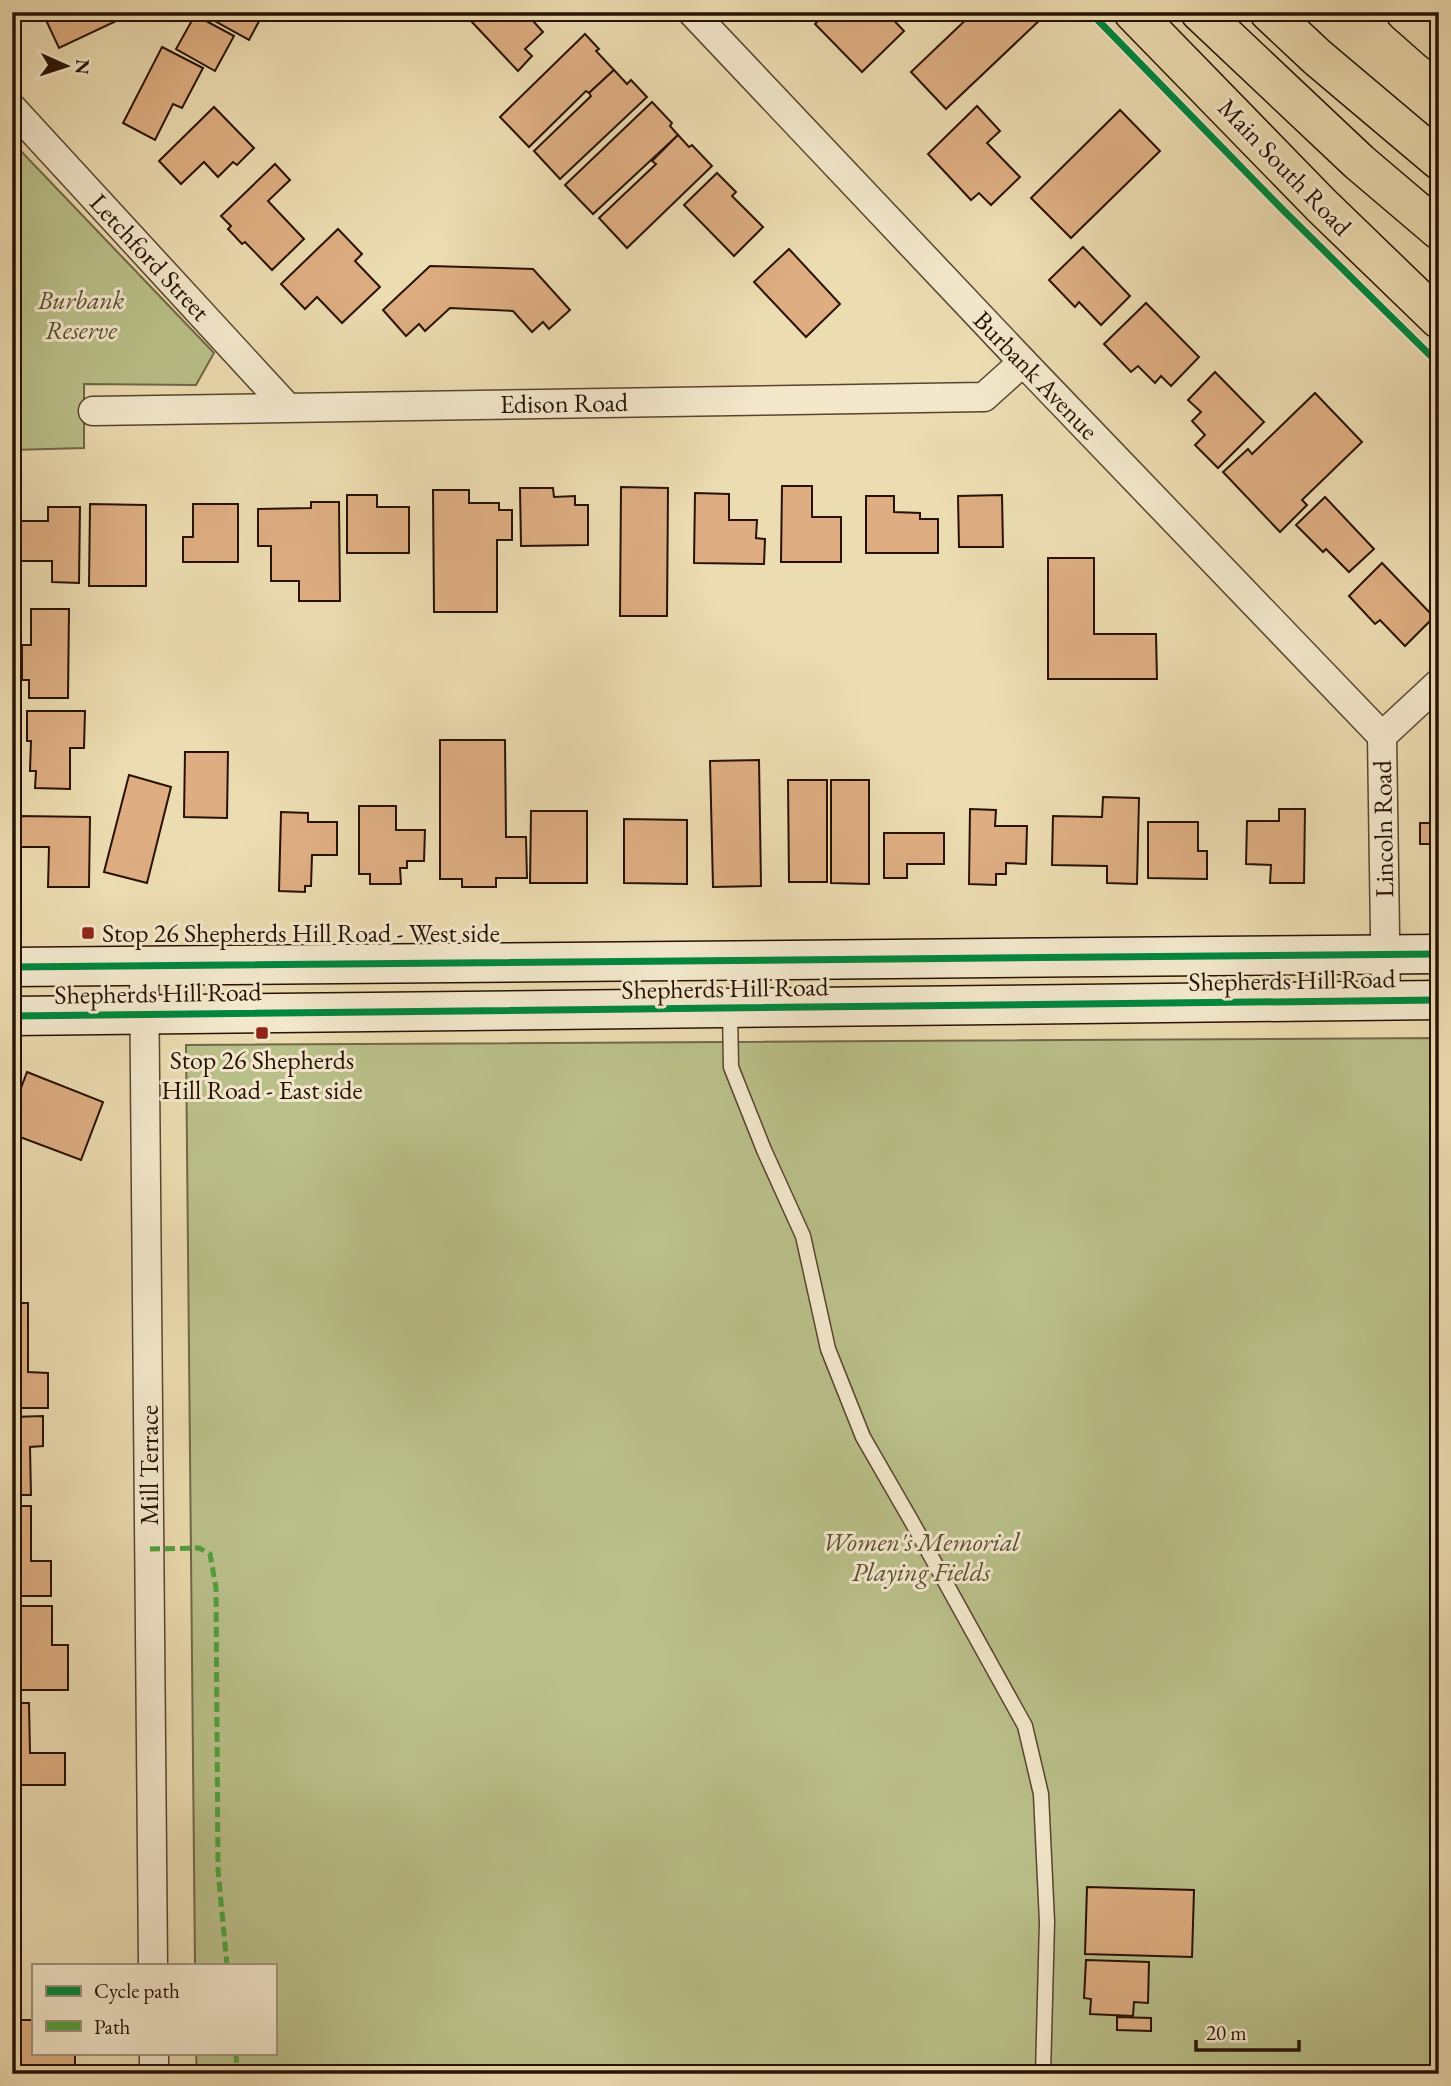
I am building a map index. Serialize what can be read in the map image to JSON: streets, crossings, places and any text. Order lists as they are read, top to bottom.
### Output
{
  "streets": {
    "highway": ["Main South Road"],
    "main road": ["Shepherds Hill Road"],
    "street": [
      "Letchford Street",
      "Burbank Avenue",
      "Edison Road",
      "Lincoln Road",
      "Mill Terrace"
    ]
  },
  "crossings": [
    ["Letchford Street", "Edison Road"],
    ["Burbank Avenue", "Edison Road"],
    ["Burbank Avenue", "Lincoln Road"],
    ["Lincoln Road", "Shepherds Hill Road"],
    ["Shepherds Hill Road", "Mill Terrace"]
  ],
  "parks": ["Burbank Reserve", "Women's Memorial Playing Fields"],
  "places": {
    "transit": ["Stop 26 Shepherds Hill Road - West side", "Stop 26 Shepherds Hill Road - East side"]
  },
  "legend": ["Cycle path", "Path"],
  "scale_bar": "20 m",
  "north": "right"
}
